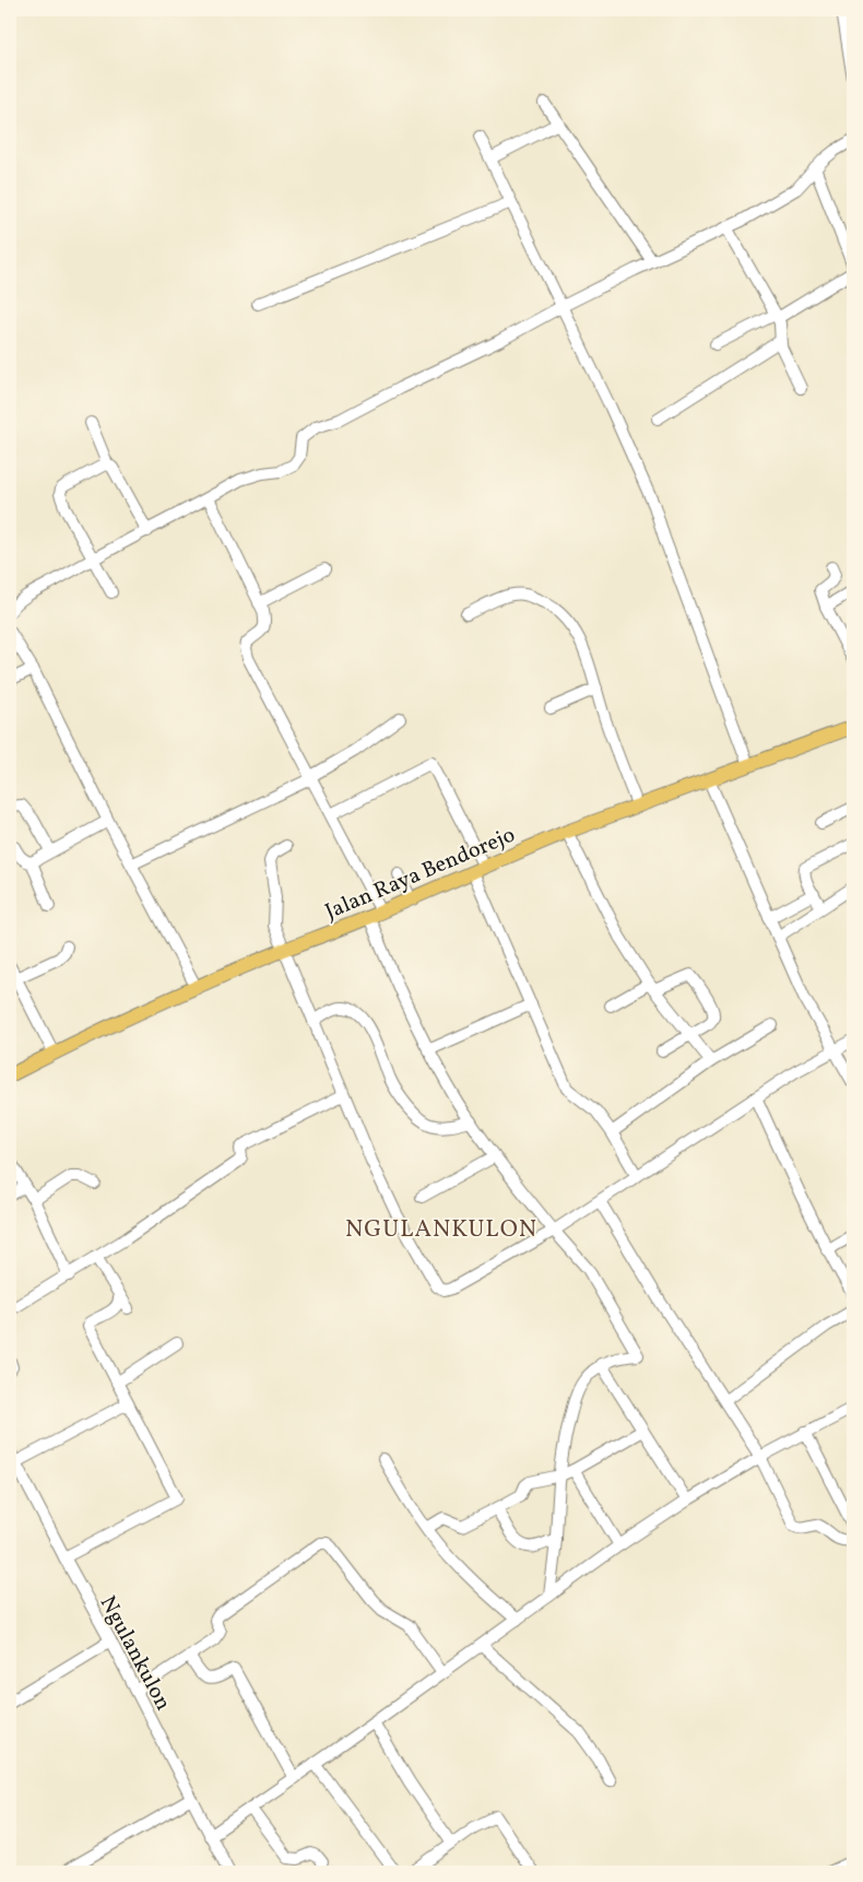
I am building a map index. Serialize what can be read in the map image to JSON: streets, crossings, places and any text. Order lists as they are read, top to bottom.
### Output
{
  "streets": {
    "main road": ["Jalan Raya Bendorejo"],
    "street": ["Ngulankulon"]
  },
  "districts": ["NGULANKULON"]
}
